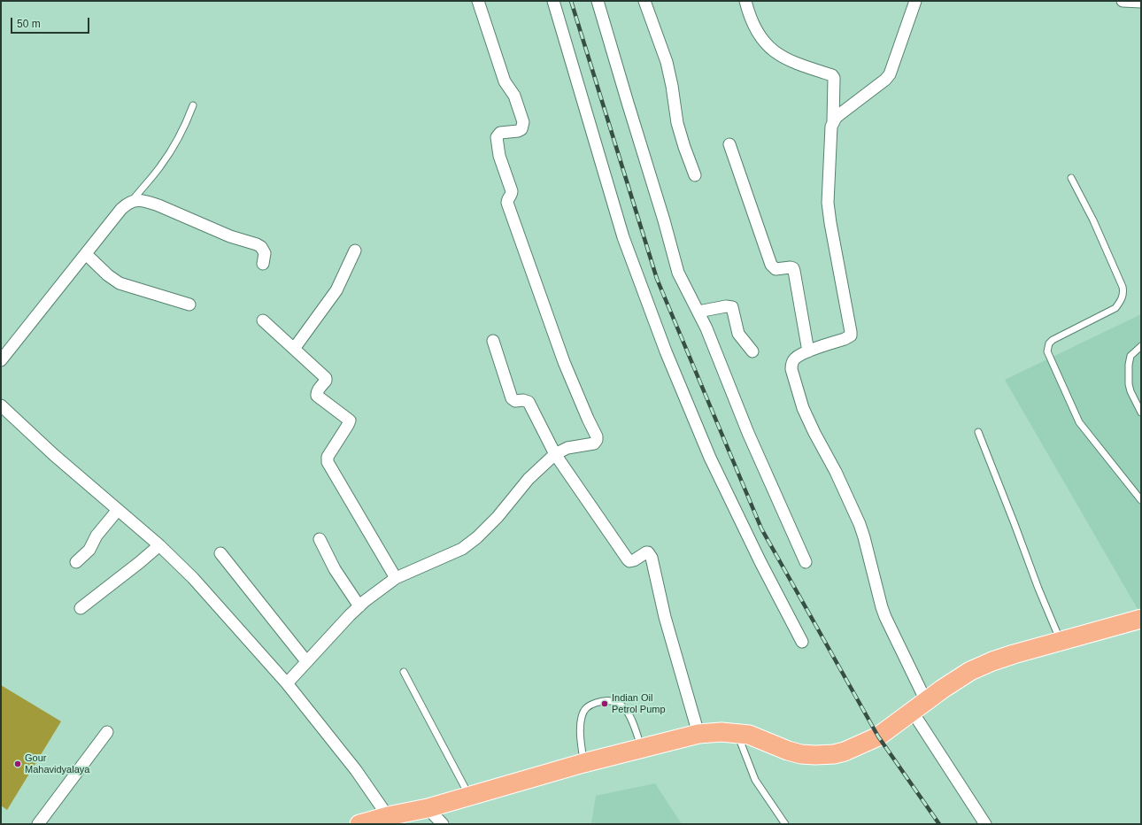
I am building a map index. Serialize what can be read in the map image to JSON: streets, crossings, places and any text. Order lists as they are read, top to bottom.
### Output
{
  "places": ["Indian Oil Petrol Pump", "Gour Mahavidyalaya"],
  "scale_bar": "50 m"
}
